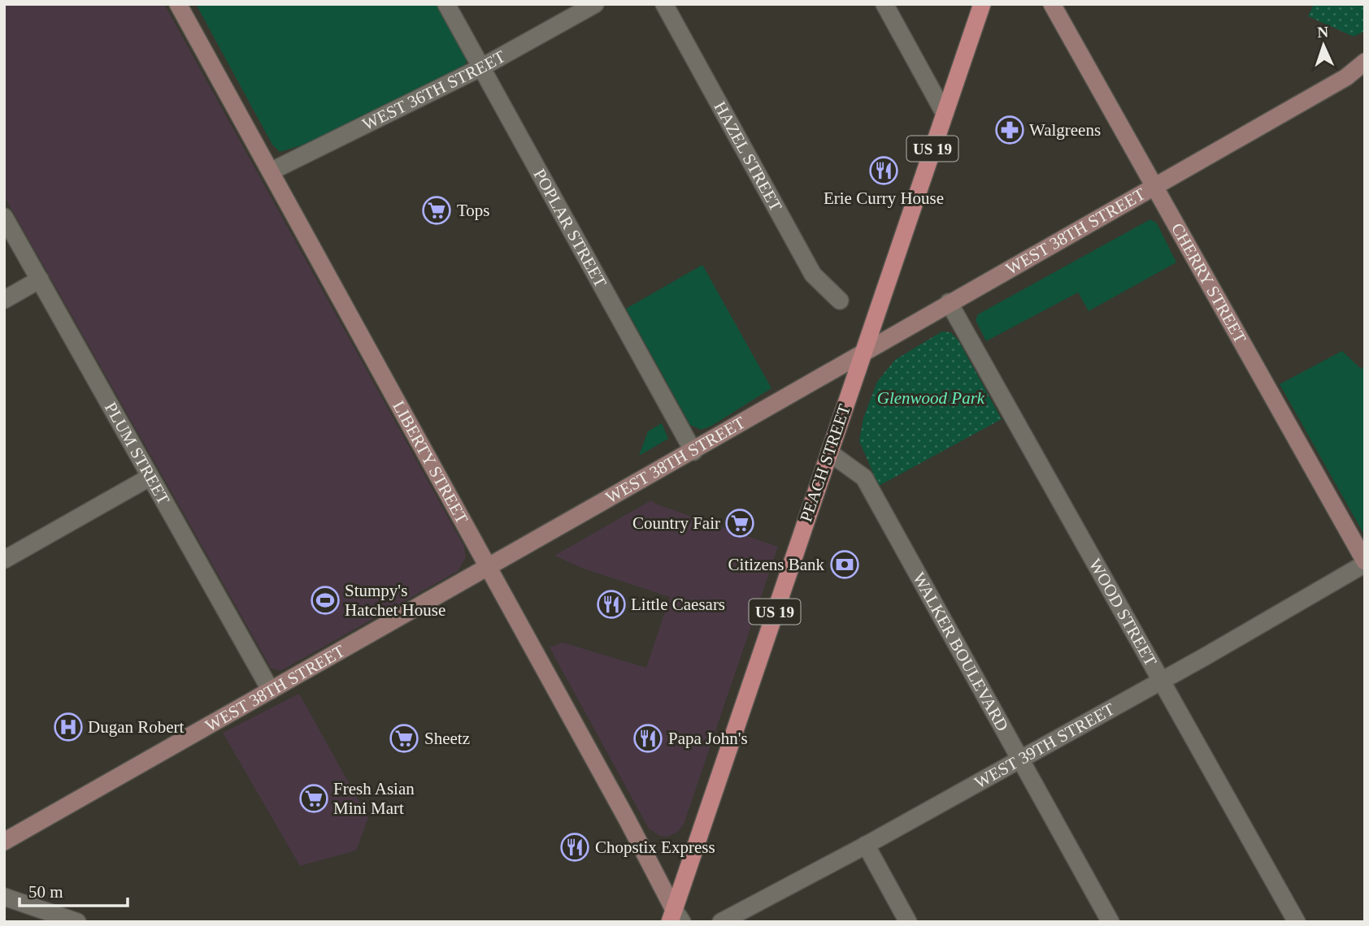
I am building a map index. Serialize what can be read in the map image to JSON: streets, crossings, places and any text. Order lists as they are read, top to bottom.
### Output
{
  "streets": {
    "main road": ["US 19", "PEACH STREET"],
    "street": [
      "WEST 36TH STREET",
      "HAZEL STREET",
      "POPLAR STREET",
      "WEST 38TH STREET",
      "CHERRY STREET",
      "PLUM STREET",
      "LIBERTY STREET",
      "WOOD STREET",
      "WALKER BOULEVARD",
      "WEST 39TH STREET"
    ]
  },
  "crossings": [
    ["WEST 36TH STREET", "POPLAR STREET"],
    ["WEST 36TH STREET", "LIBERTY STREET"],
    ["POPLAR STREET", "WEST 38TH STREET"],
    ["WEST 38TH STREET", "CHERRY STREET"],
    ["WEST 38TH STREET", "PLUM STREET"],
    ["WEST 38TH STREET", "LIBERTY STREET"],
    ["WEST 38TH STREET", "PEACH STREET"],
    ["WEST 38TH STREET", "WOOD STREET"],
    ["CHERRY STREET", "WEST 39TH STREET"],
    ["LIBERTY STREET", "PEACH STREET"],
    ["PEACH STREET", "WALKER BOULEVARD"],
    ["WOOD STREET", "WEST 39TH STREET"],
    ["WALKER BOULEVARD", "WEST 39TH STREET"]
  ],
  "parks": ["Glenwood Park"],
  "places": {
    "pharmacy": ["Walgreens"],
    "restaurant": [
      "Erie Curry House",
      "Little Caesars",
      "Papa John's",
      "Chopstix Express"
    ],
    "supermarket": [
      "Tops",
      "Country Fair",
      "Sheetz",
      "Fresh Asian Mini Mart"
    ],
    "bank": ["Citizens Bank"],
    "sports": ["Stumpy's Hatchet House"],
    "hospital": ["Dugan Robert"]
  },
  "scale_bar": "50 m",
  "north": "top"
}
